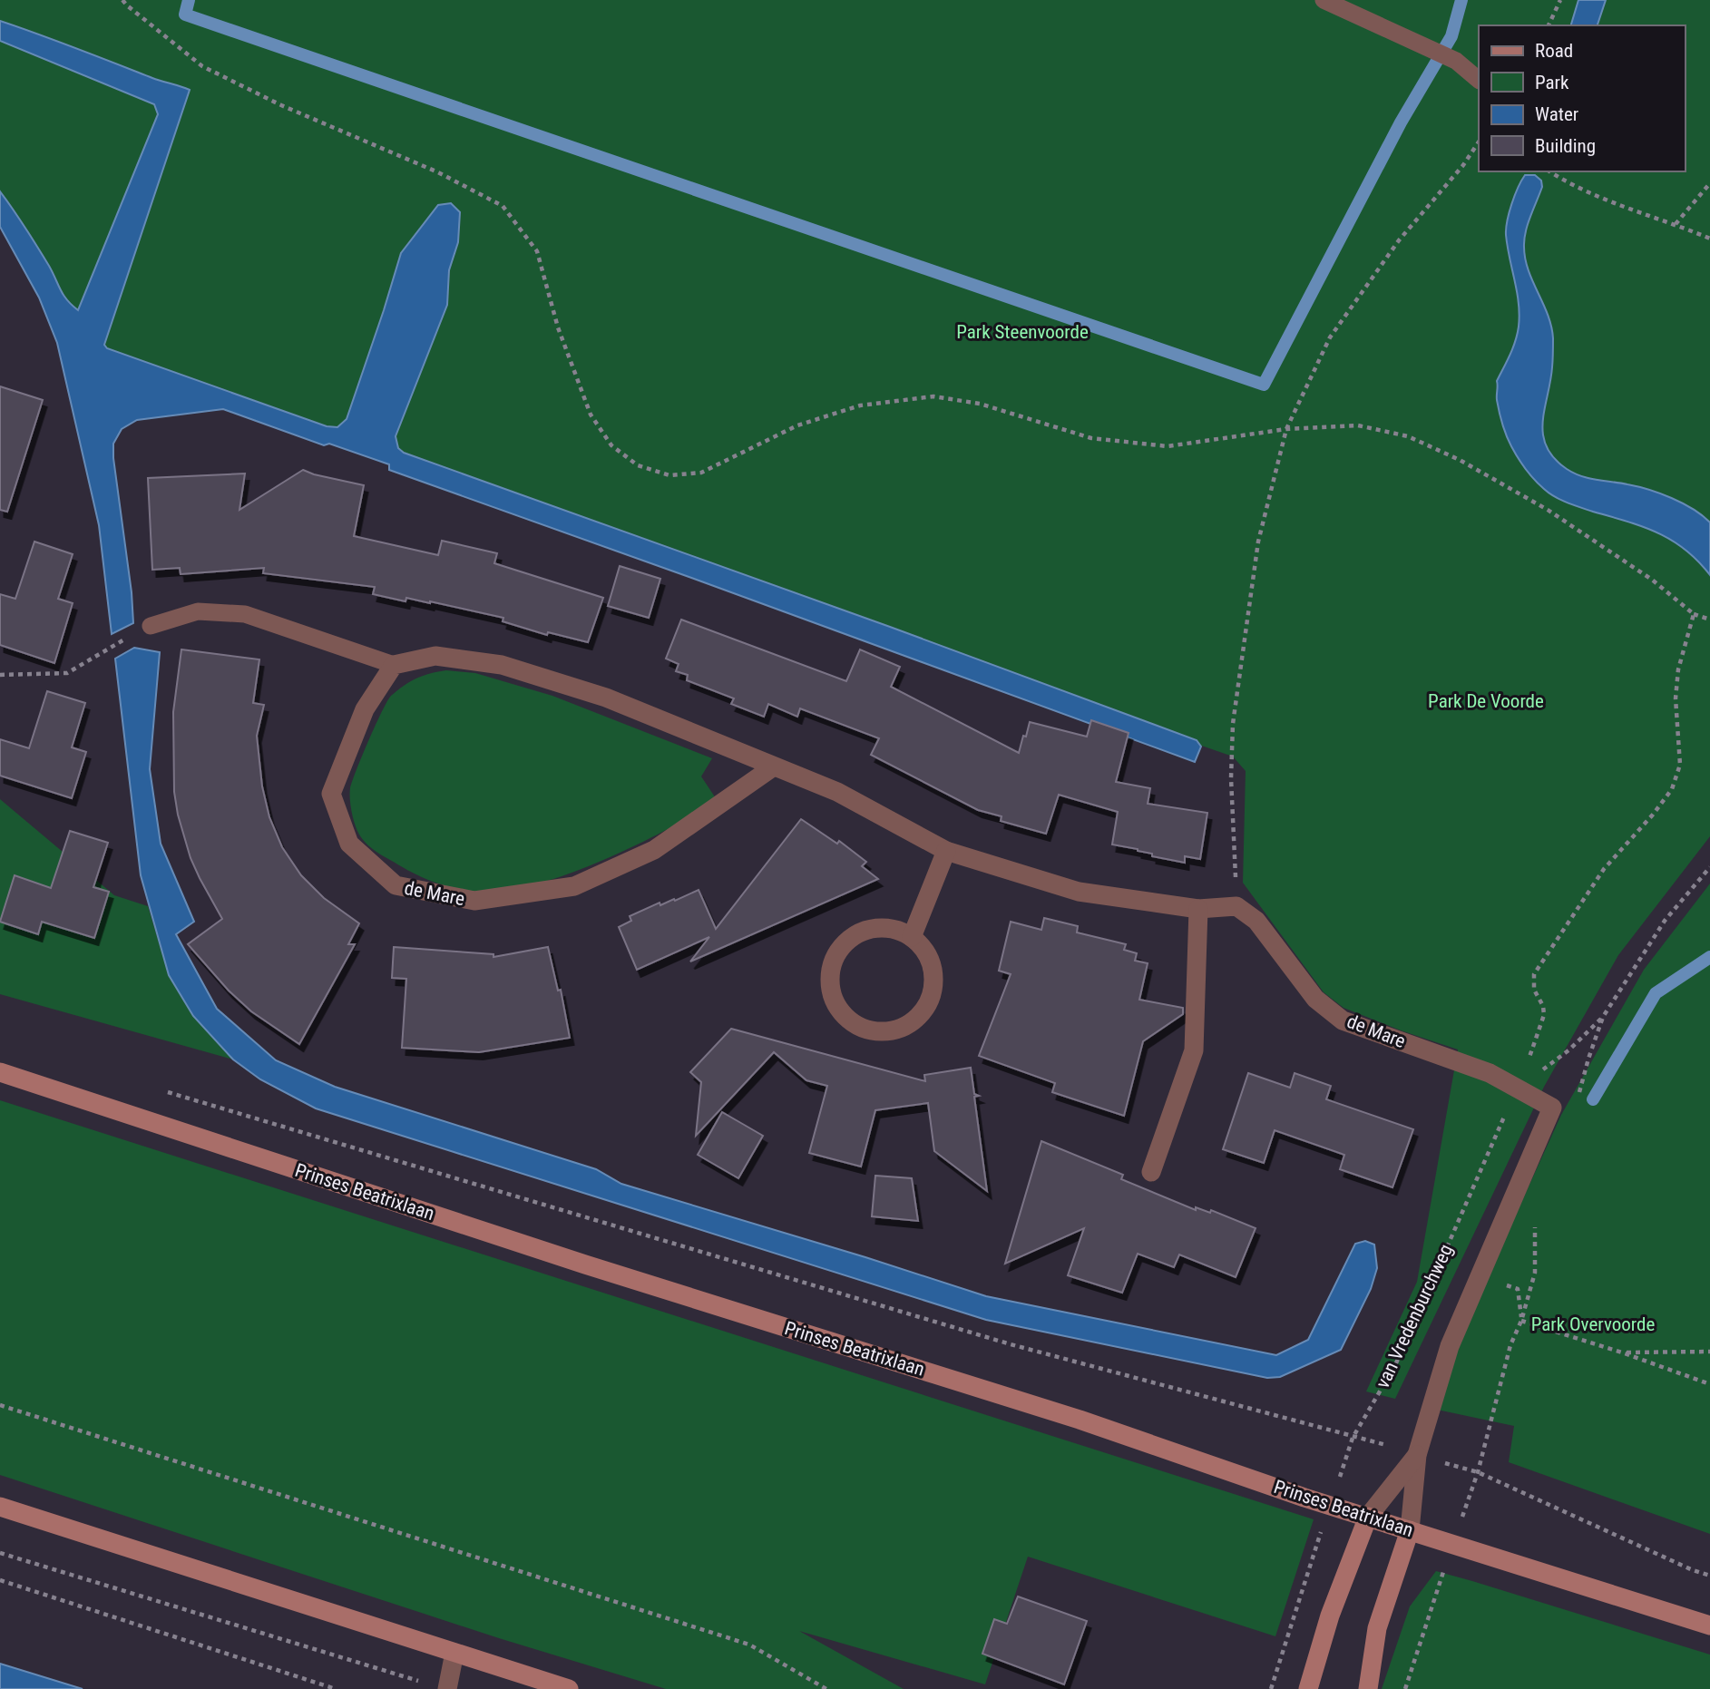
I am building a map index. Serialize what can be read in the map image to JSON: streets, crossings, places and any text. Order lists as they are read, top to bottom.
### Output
{
  "streets": {
    "main road": ["Prinses Beatrixlaan"],
    "street": ["de Mare"],
    "path": ["van Vredenburchweg"]
  },
  "crossings": [
    ["de Mare", "van Vredenburchweg"],
    ["Prinses Beatrixlaan", "van Vredenburchweg"]
  ],
  "parks": ["Park Steenvoorde", "Park De Voorde", "Park Overvoorde"],
  "legend": [
    "Road",
    "Park",
    "Water",
    "Building"
  ]
}
